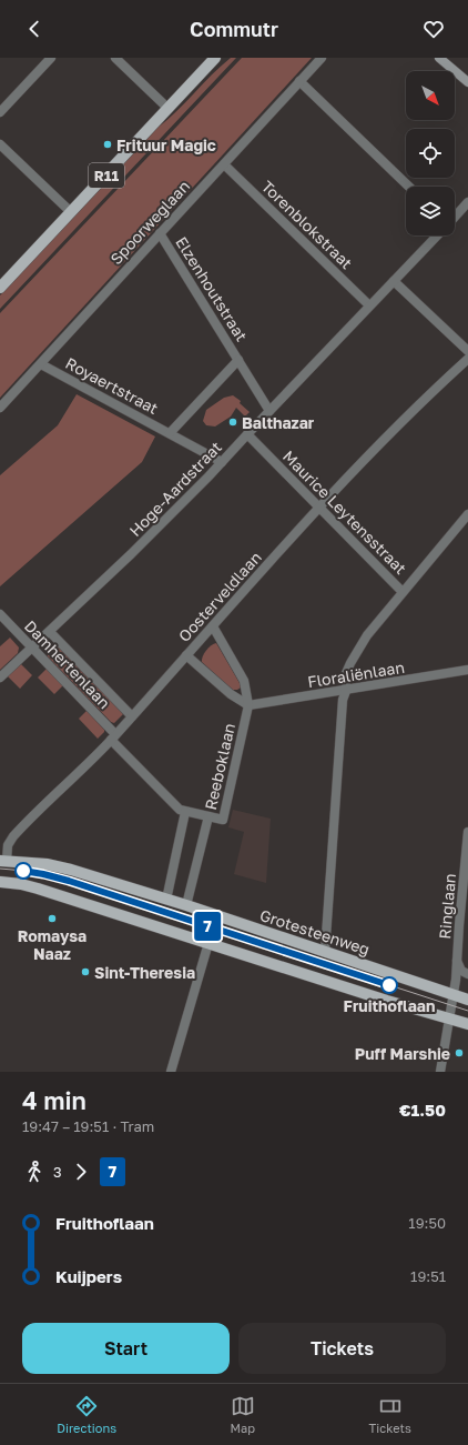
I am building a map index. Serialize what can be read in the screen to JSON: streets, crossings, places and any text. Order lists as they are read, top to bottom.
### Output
{
  "streets": {
    "main road": ["R11", "Grotesteenweg"],
    "street": [
      "Spoorweglaan",
      "Torenblokstraat",
      "Elzenhoutstraat",
      "Royaertstraat",
      "Hoge-Aardstraat",
      "Maurice Leytensstraat",
      "Oosterveldlaan",
      "Damhertenlaan",
      "Floraliënlaan",
      "Reeboklaan",
      "Ringlaan"
    ]
  },
  "crossings": [
    ["Spoorweglaan", "Torenblokstraat"],
    ["Spoorweglaan", "Elzenhoutstraat"],
    ["Spoorweglaan", "Royaertstraat"],
    ["Torenblokstraat", "Hoge-Aardstraat"],
    ["Elzenhoutstraat", "Hoge-Aardstraat"],
    ["Royaertstraat", "Hoge-Aardstraat"],
    ["Hoge-Aardstraat", "Maurice Leytensstraat"],
    ["Hoge-Aardstraat", "Damhertenlaan"],
    ["Maurice Leytensstraat", "Oosterveldlaan"],
    ["Oosterveldlaan", "Damhertenlaan"],
    ["Oosterveldlaan", "Grotesteenweg"],
    ["Damhertenlaan", "Reeboklaan"],
    ["Floraliënlaan", "Reeboklaan"],
    ["Ringlaan", "Grotesteenweg"]
  ],
  "places": [
    "Frituur Magic",
    "Balthazar",
    "Romaysa Naaz",
    "Sint-Theresia",
    "Fruithoflaan",
    "Puff Marshie"
  ],
  "lines": ["tram line 7"],
  "north": "bottom right",
  "page": {
    "header": "Commutr",
    "on_map": "7",
    "heading": ["4 min", "19:47 – 19:51 · Tram", "€1.50"],
    "legs": ["3", "7"],
    "list": [
      {
        "name": "Fruithoflaan",
        "value": "19:50"
      },
      {
        "name": "Kuijpers",
        "value": "19:51"
      }
    ],
    "buttons": ["Start", "Tickets"],
    "tabs": ["Directions", "Map", "Tickets"]
  }
}
